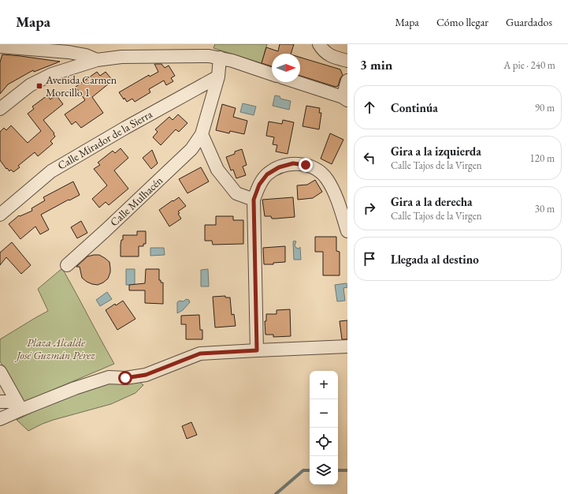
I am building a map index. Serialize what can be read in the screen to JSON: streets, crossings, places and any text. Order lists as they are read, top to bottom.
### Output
{
  "streets": {
    "street": ["Calle Mirador de la Sierra", "Calle Mulhacén"]
  },
  "crossings": [
    ["Calle Mirador de la Sierra", "Calle Mulhacén"]
  ],
  "parks": ["Plaza Alcalde José Guzmán Pérez"],
  "places": {
    "transit": ["Avenida Carmen Morcillo 1"]
  },
  "north": "right",
  "page": {
    "header": "Mapa",
    "nav": ["Mapa", "Cómo llegar", "Guardados"],
    "heading": ["3 min", "A pie · 240 m"],
    "list": [
      ["Continúa", "90 m"],
      ["Gira a la izquierda", "Calle Tajos de la Virgen", "120 m"],
      ["Gira a la derecha", "Calle Tajos de la Virgen", "30 m"],
      "Llegada al destino"
    ],
    "map_buttons": ["+", "−"]
  }
}
